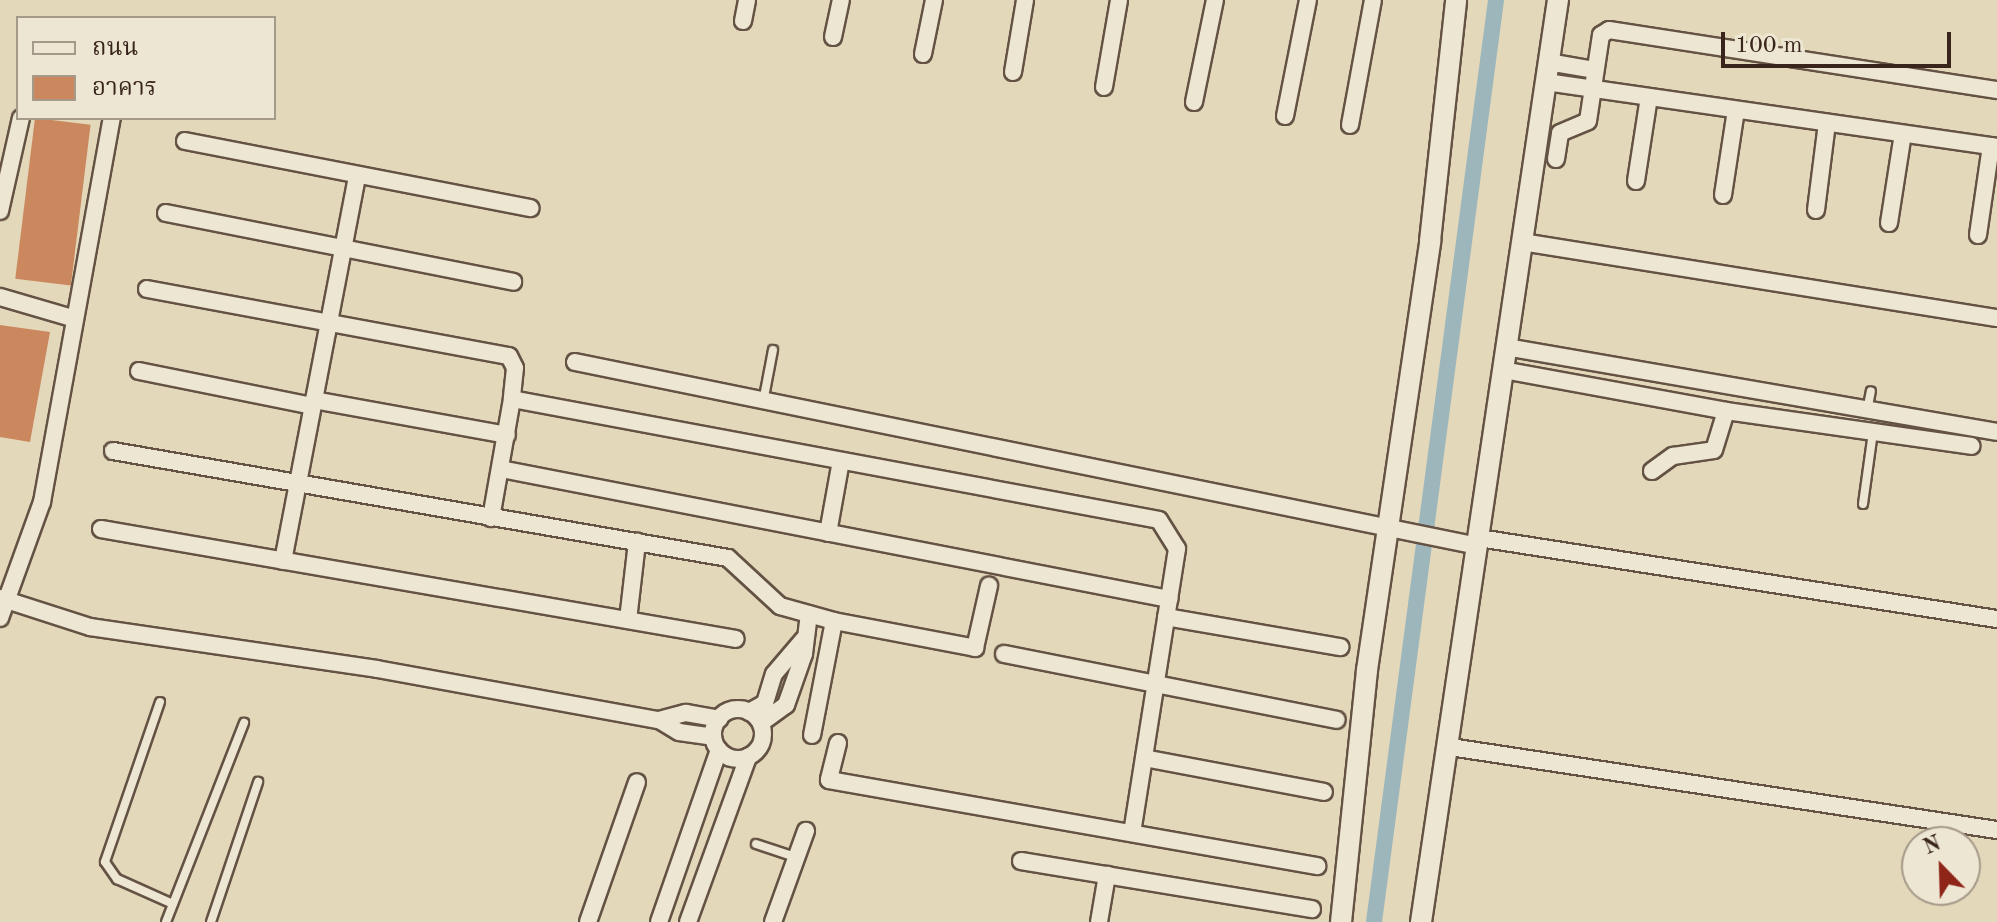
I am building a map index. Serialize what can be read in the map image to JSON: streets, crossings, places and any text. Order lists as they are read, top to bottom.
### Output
{
  "legend": ["ถนน", "อาคาร"],
  "scale_bar": "100 m",
  "north": "top left"
}
